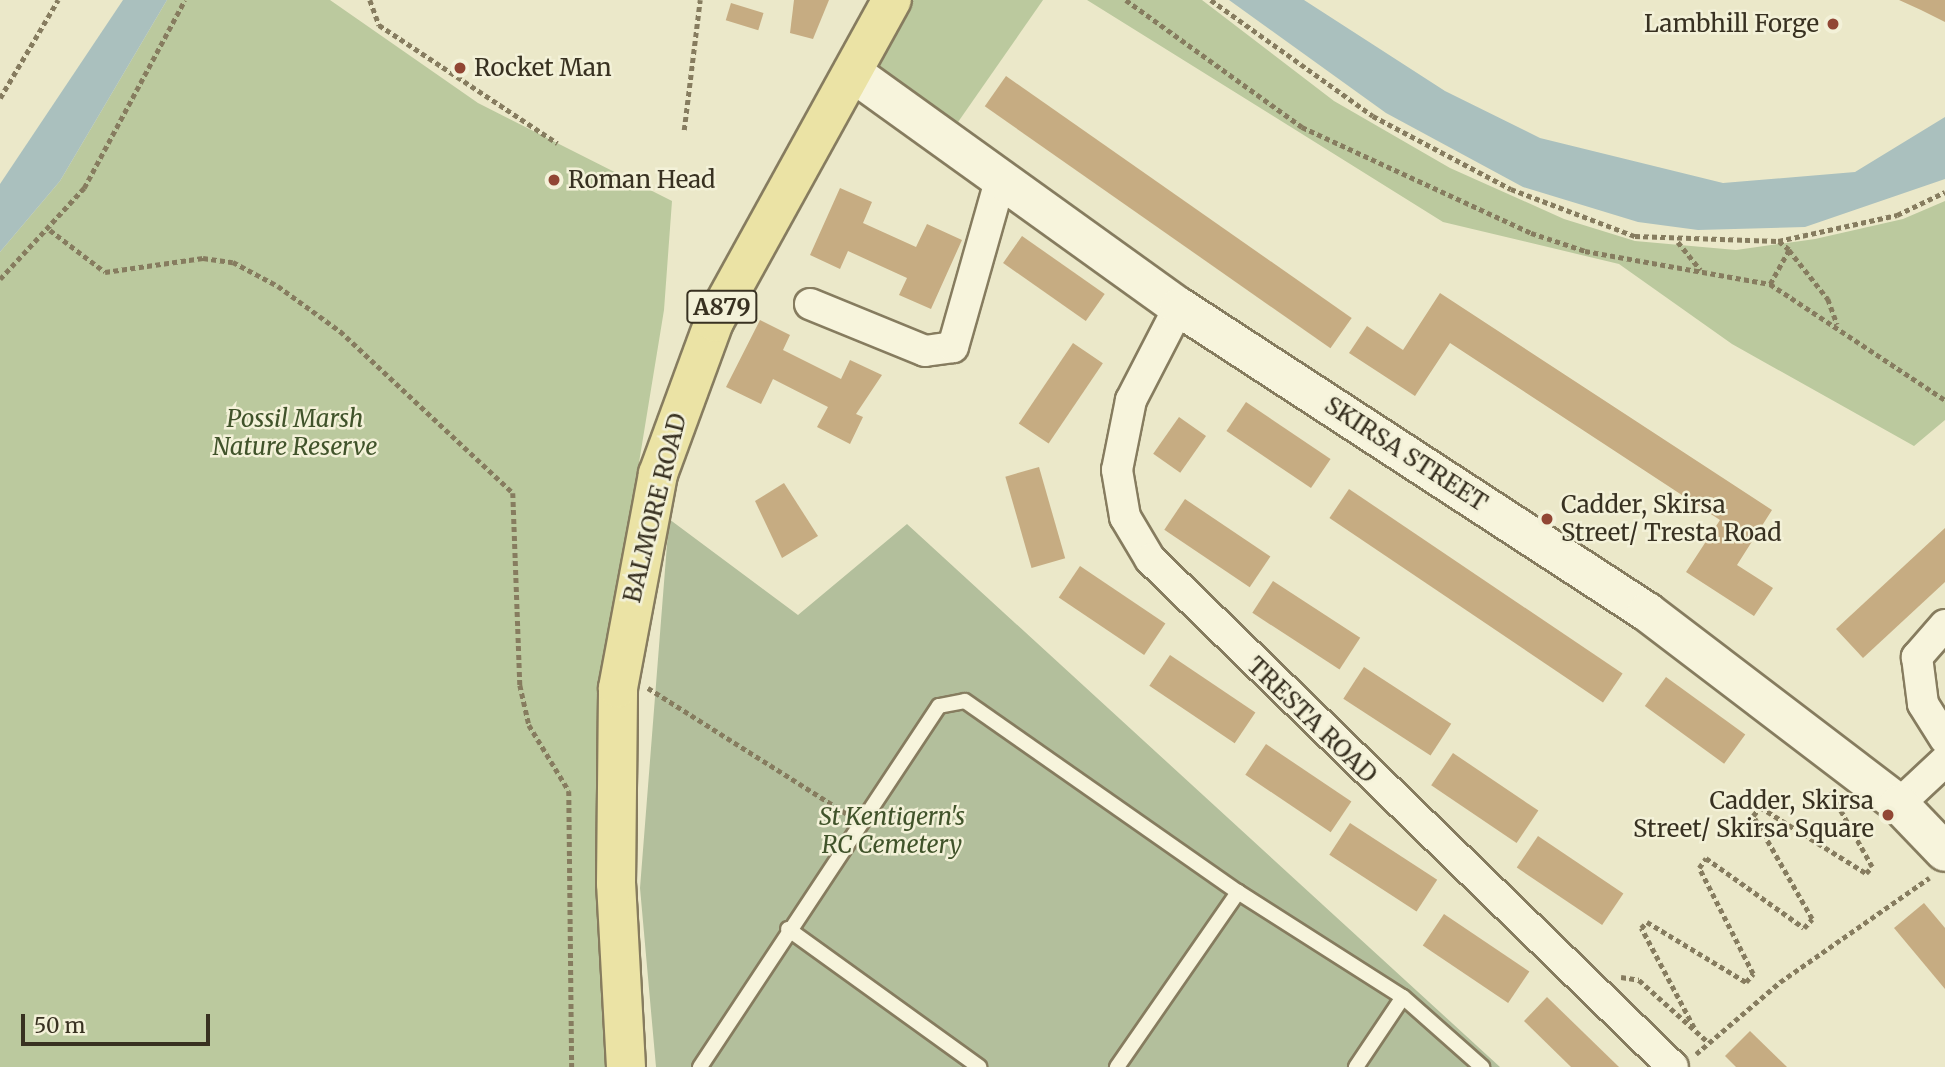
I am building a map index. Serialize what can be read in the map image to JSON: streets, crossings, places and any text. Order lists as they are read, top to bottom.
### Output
{
  "streets": {
    "main road": ["A879", "BALMORE ROAD"],
    "street": ["SKIRSA STREET", "TRESTA ROAD"]
  },
  "crossings": [
    ["SKIRSA STREET", "BALMORE ROAD"],
    ["SKIRSA STREET", "TRESTA ROAD"]
  ],
  "parks": ["Possil Marsh Nature Reserve", "St Kentigern's RC Cemetery"],
  "places": [
    "Lambhill Forge",
    "Rocket Man",
    "Roman Head",
    "Cadder, Skirsa Street/ Tresta Road",
    "Cadder, Skirsa Street/ Skirsa Square"
  ],
  "scale_bar": "50 m"
}
